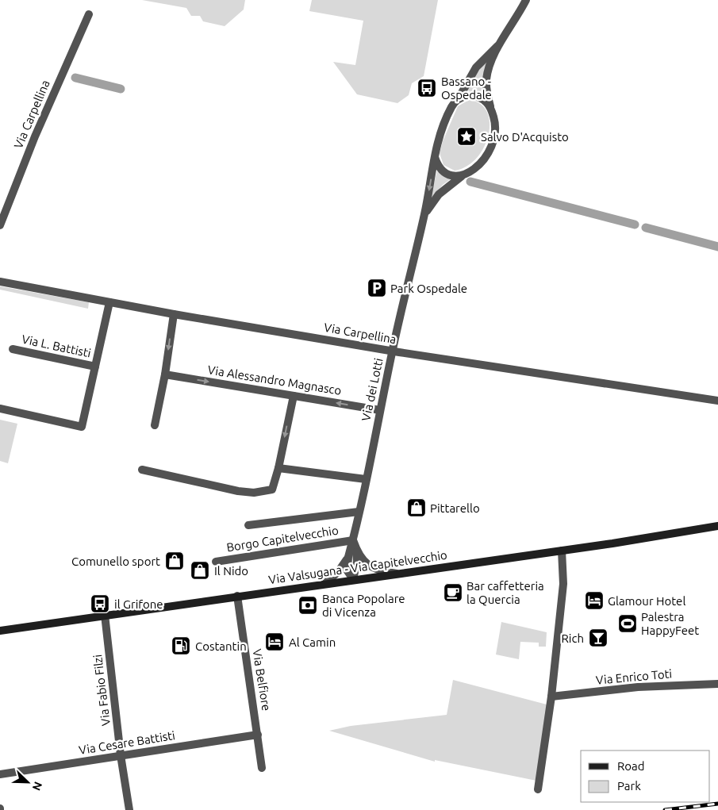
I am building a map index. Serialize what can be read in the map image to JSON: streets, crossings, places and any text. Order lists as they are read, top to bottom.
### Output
{
  "streets": {
    "main road": ["Via Valsugana - Via Capitelvecchio"],
    "street": [
      "Via Carpellina",
      "Via L. Battisti",
      "Via Alessandro Magnasco",
      "Via dei Lotti",
      "Borgo Capitelvecchio",
      "Via Enrico Toti",
      "Via Belfiore",
      "Via Fabio Filzi",
      "Via Cesare Battisti"
    ]
  },
  "crossings": [
    ["Via Carpellina", "Via L. Battisti"],
    ["Via Carpellina", "Via dei Lotti"],
    ["Via Alessandro Magnasco", "Via dei Lotti"],
    ["Via dei Lotti", "Borgo Capitelvecchio"],
    ["Via dei Lotti", "Via Valsugana - Via Capitelvecchio"],
    ["Via Valsugana - Via Capitelvecchio", "Via Belfiore"],
    ["Via Valsugana - Via Capitelvecchio", "Via Fabio Filzi"],
    ["Via Belfiore", "Via Cesare Battisti"],
    ["Via Fabio Filzi", "Via Cesare Battisti"]
  ],
  "places": {
    "bus stop": ["Bassano - Ospedale", "il Grifone"],
    "place": ["Salvo D'Acquisto"],
    "parking": ["Park Ospedale"],
    "shop": ["Pittarello", "Comunello sport", "Il Nido"],
    "cafe": ["Bar caffetteria la Quercia"],
    "hotel": ["Glamour Hotel", "Al Camin"],
    "bank": ["Banca Popolare di Vicenza"],
    "sports": ["Palestra HappyFeet"],
    "bar": ["Rich"],
    "fuel station": ["Costantin"]
  },
  "legend": ["Road", "Park"],
  "north": "bottom right"
}
